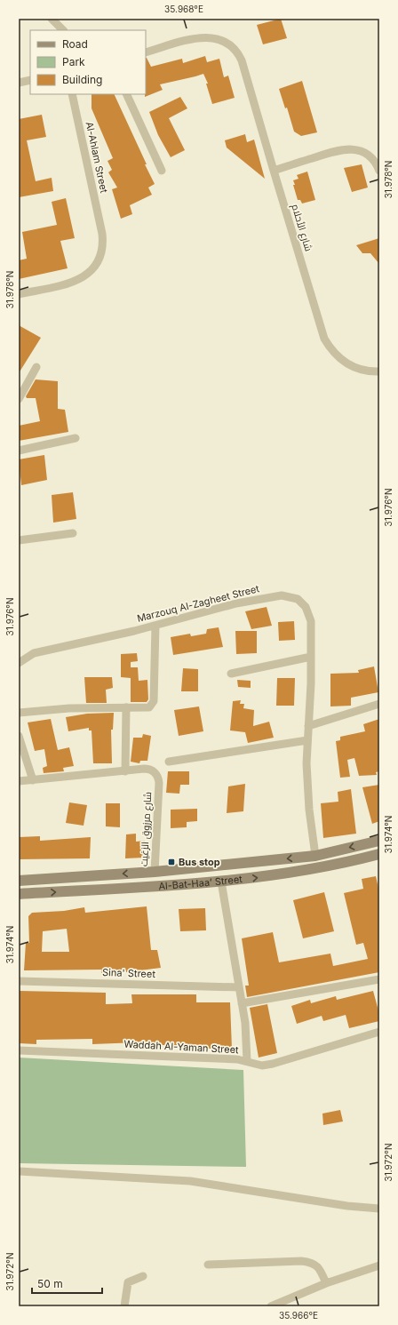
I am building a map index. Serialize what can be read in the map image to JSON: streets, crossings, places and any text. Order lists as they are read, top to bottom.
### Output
{
  "streets": {
    "street": [
      "Al-Ahlam Street",
      "شارع الأحلام",
      "Marzouq Al-Zagheet Street",
      "شارع مرزوق الزغيت",
      "Al-Bat-Haa’ Street",
      "Sina' Street",
      "Waddah Al-Yaman Street"
    ]
  },
  "crossings": [
    ["Marzouq Al-Zagheet Street", "Al-Bat-Haa’ Street"],
    ["شارع مرزوق الزغيت", "Al-Bat-Haa’ Street"],
    ["Al-Bat-Haa’ Street", "Waddah Al-Yaman Street"],
    ["Sina' Street", "Waddah Al-Yaman Street"]
  ],
  "places": {
    "transit": ["Bus stop"]
  },
  "legend": ["Road", "Park", "Building"],
  "scale_bar": "50 m",
  "coordinates": [
    "35.968°E",
    "31.978°N",
    "31.976°N",
    "31.974°N",
    "31.972°N",
    "35.966°E"
  ]
}
